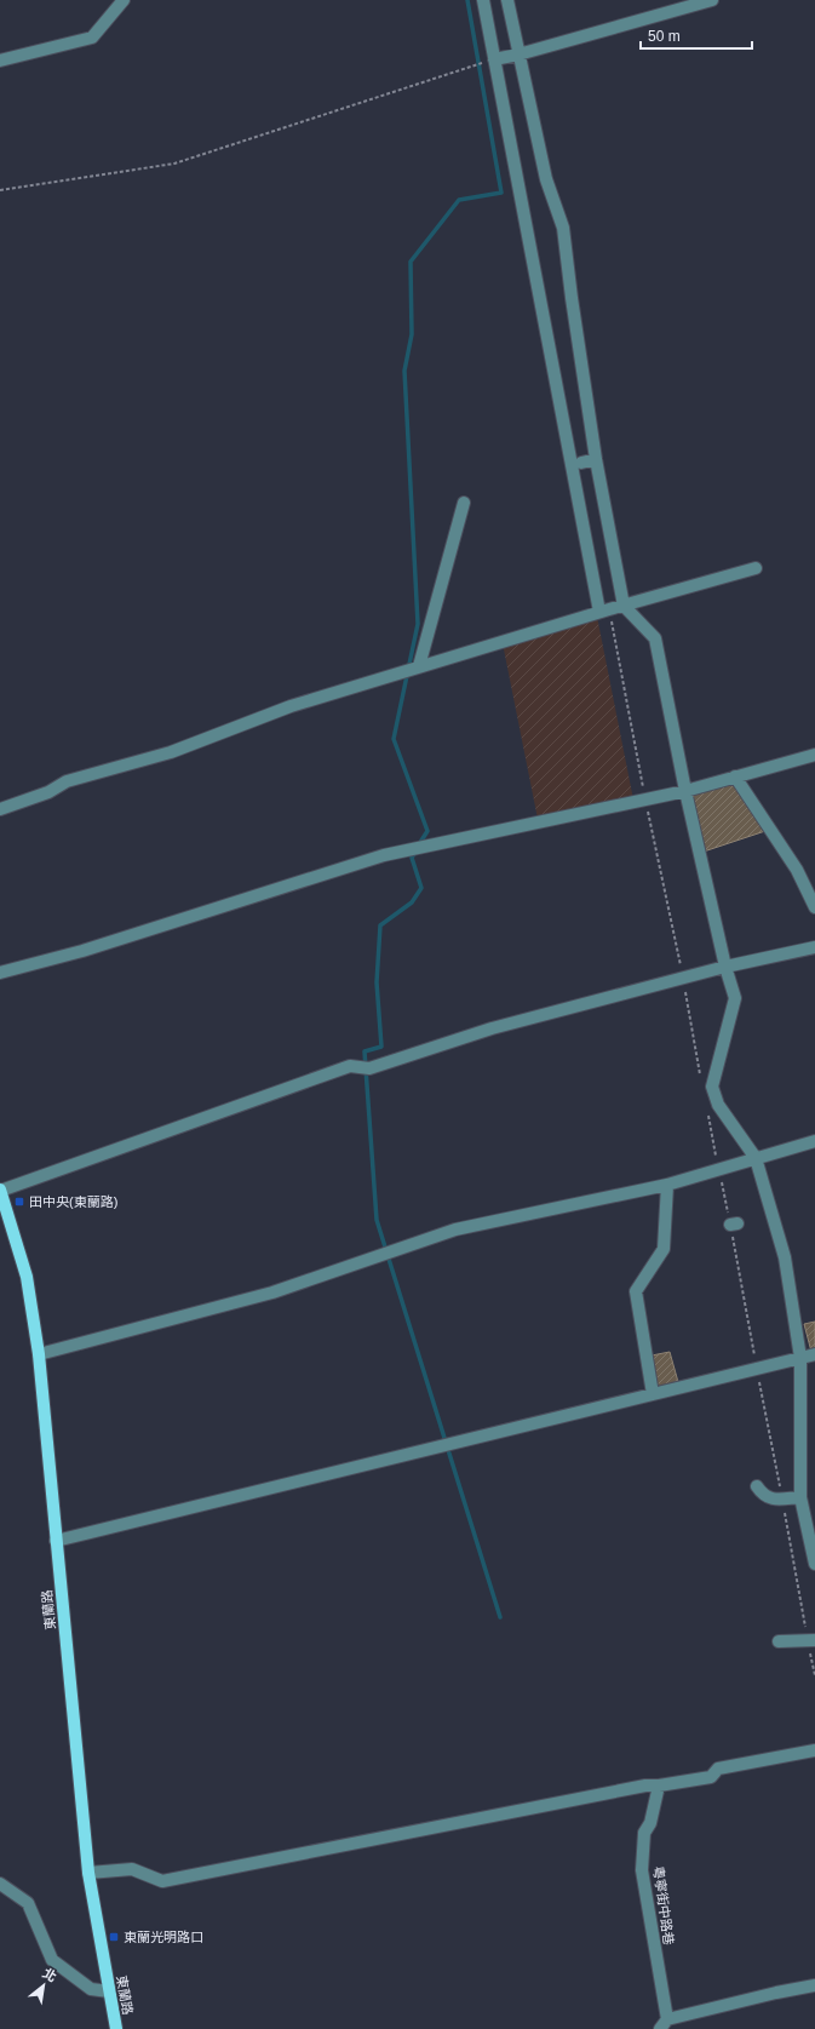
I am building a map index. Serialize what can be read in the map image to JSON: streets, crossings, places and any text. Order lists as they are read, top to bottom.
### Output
{
  "streets": {
    "main road": ["東蘭路"],
    "street": ["粵寧街中路巷"]
  },
  "places": {
    "transit": ["田中央(東蘭路)", "東蘭光明路口"]
  },
  "scale_bar": "50 m",
  "north": "top right"
}
